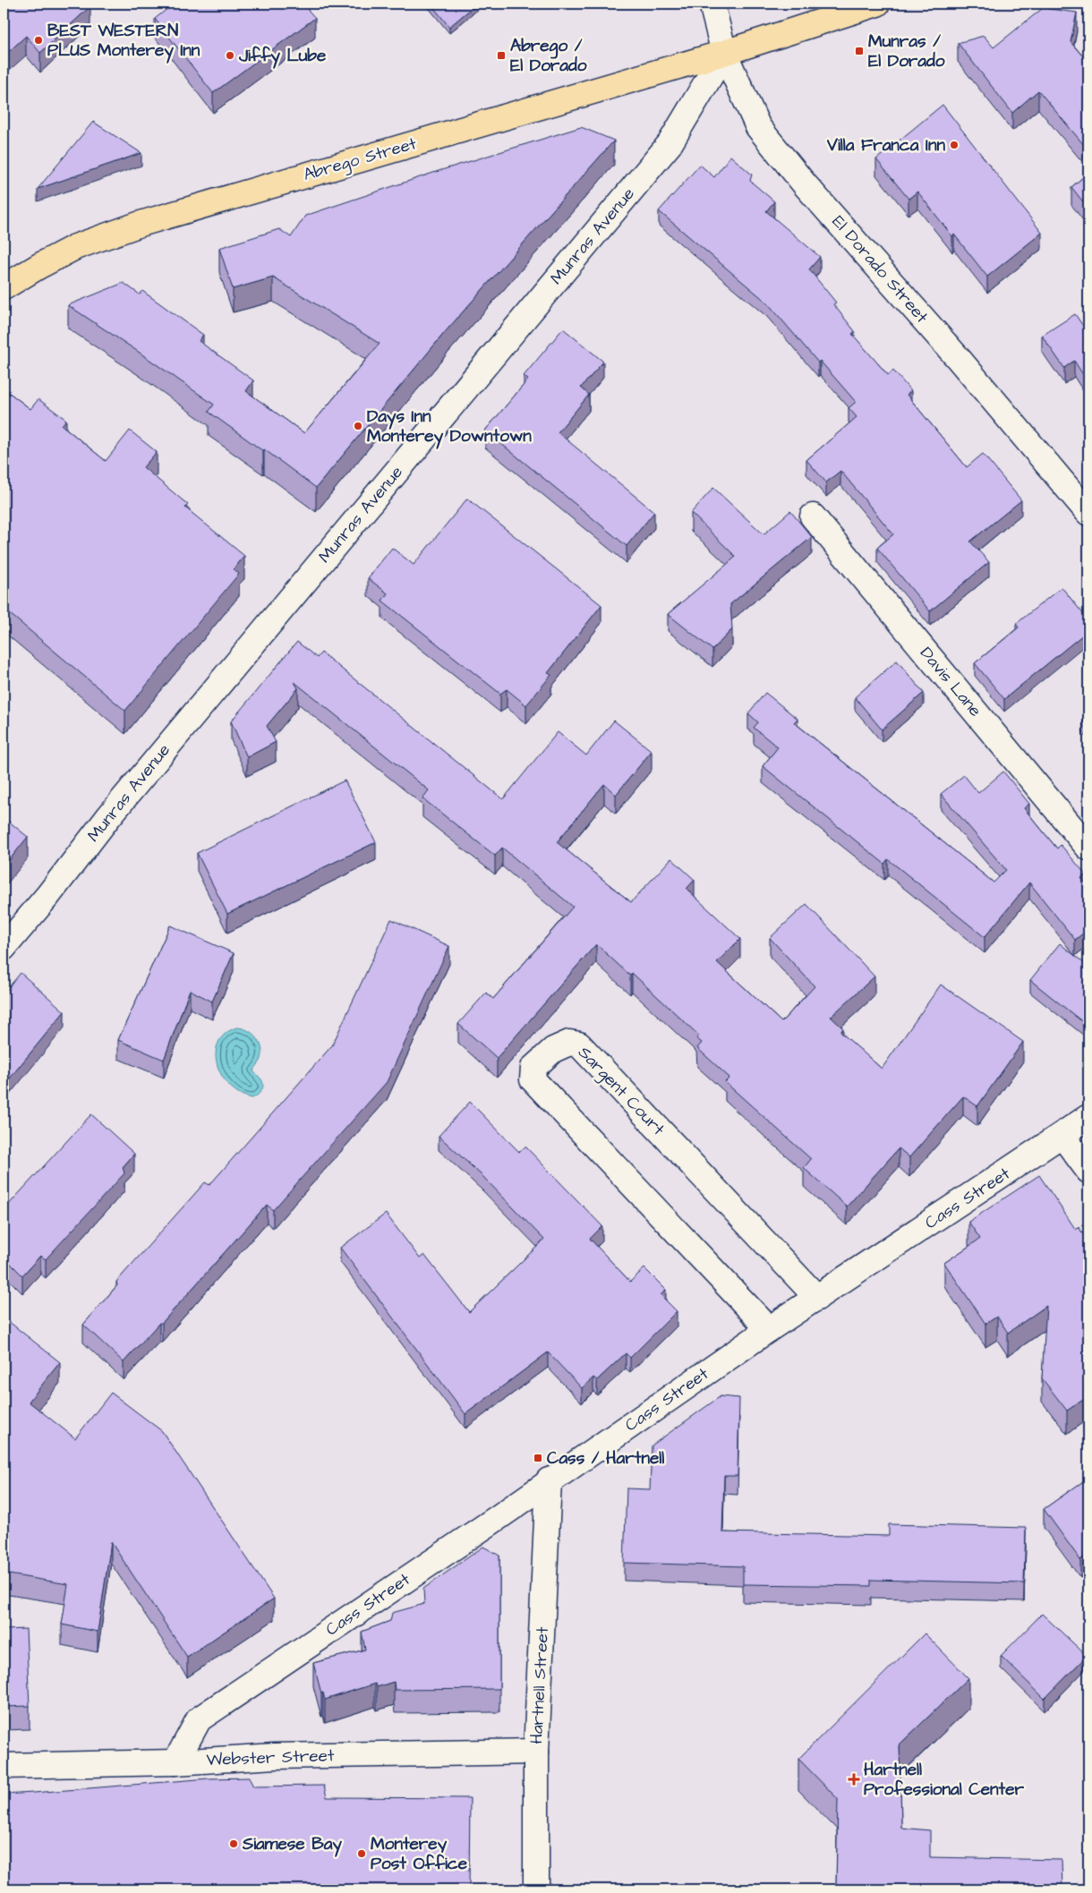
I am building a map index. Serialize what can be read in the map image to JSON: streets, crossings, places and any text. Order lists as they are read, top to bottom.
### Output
{
  "streets": {
    "main road": ["Abrego Street"],
    "street": [
      "Munras Avenue",
      "El Dorado Street",
      "Davis Lane",
      "Sargent Court",
      "Cass Street",
      "Hartnell Street",
      "Webster Street"
    ]
  },
  "crossings": [
    ["Abrego Street", "Munras Avenue"],
    ["Abrego Street", "El Dorado Street"],
    ["Munras Avenue", "El Dorado Street"],
    ["Sargent Court", "Cass Street"],
    ["Cass Street", "Hartnell Street"],
    ["Cass Street", "Webster Street"],
    ["Hartnell Street", "Webster Street"]
  ],
  "places": {
    "other": [
      "BEST WESTERN PLUS Monterey Inn",
      "Jiffy Lube",
      "Villa Franca Inn",
      "Days Inn Monterey Downtown",
      "Siamese Bay",
      "Monterey Post Office"
    ],
    "transit": ["Munras / El Dorado", "Abrego / El Dorado", "Cass / Hartnell"],
    "health": ["Hartnell Professional Center"]
  }
}
